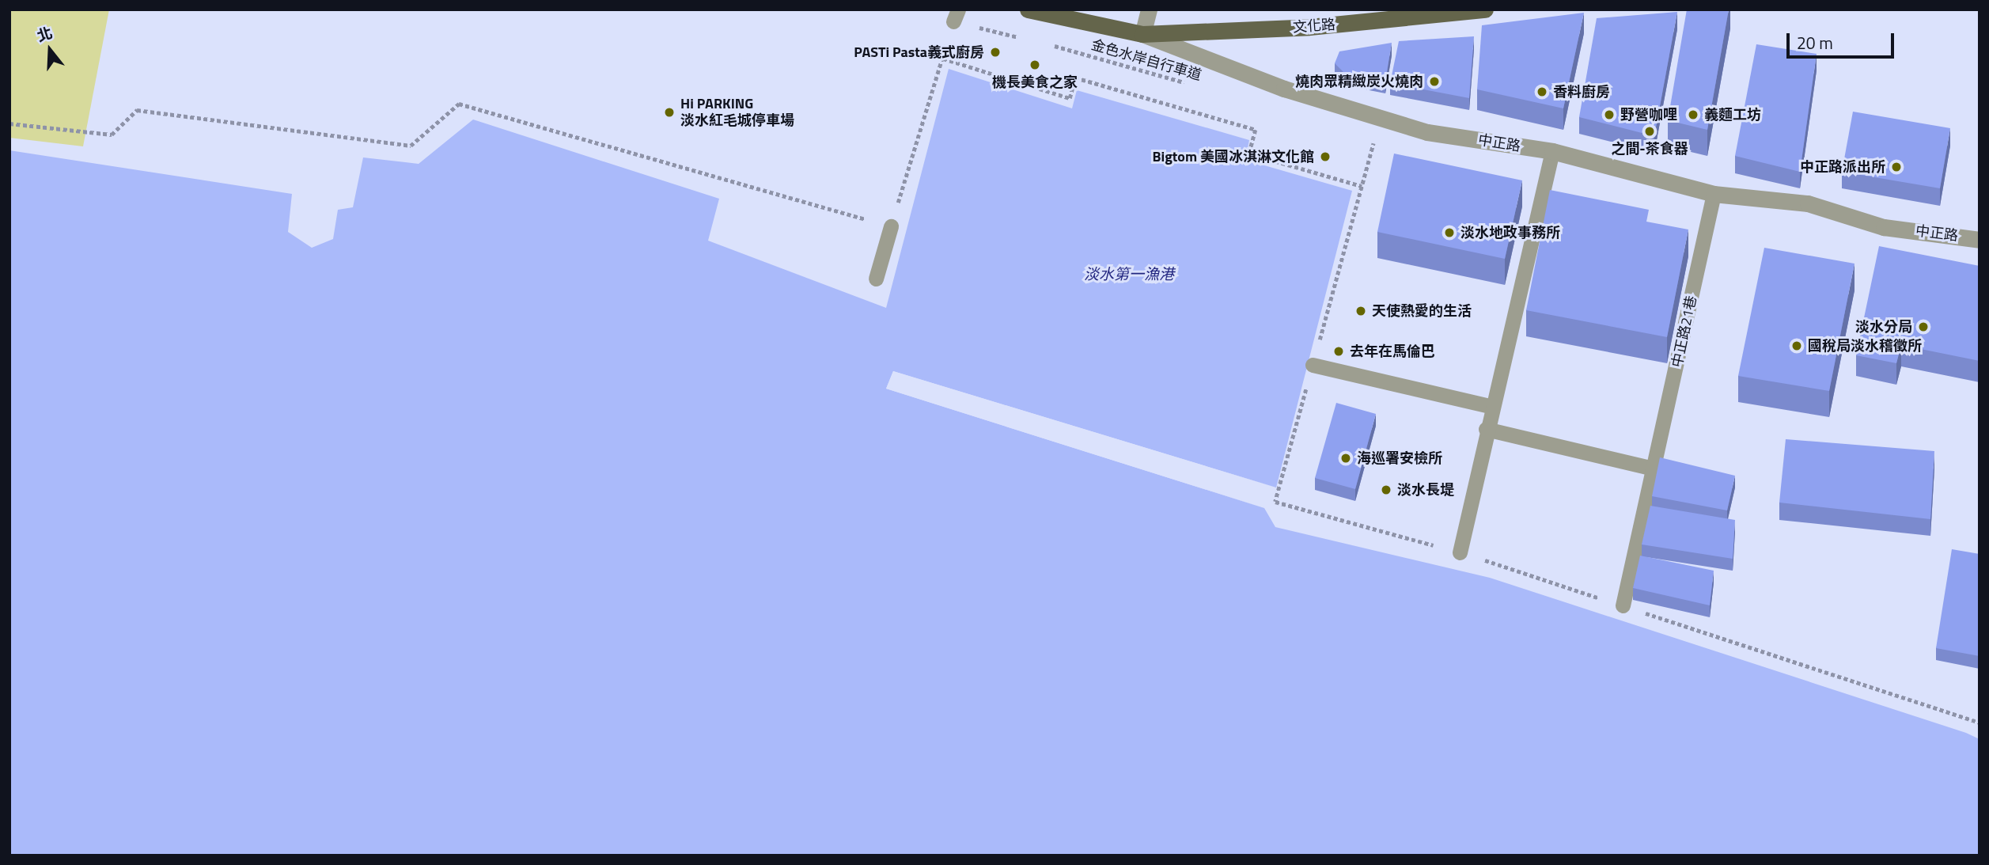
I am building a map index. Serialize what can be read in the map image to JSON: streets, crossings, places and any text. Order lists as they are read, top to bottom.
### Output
{
  "streets": {
    "main road": ["文化路", "中正路"],
    "lane": ["中正路21巷"],
    "path": ["金色水岸自行車道"]
  },
  "crossings": [
    ["文化路", "中正路"],
    ["中正路", "中正路21巷"]
  ],
  "water": ["淡水第一漁港"],
  "places": [
    "PASTi Pasta義式廚房",
    "機長美食之家",
    "燒肉眾精緻炭火燒肉",
    "香料廚房",
    "Hi PARKING 淡水紅毛城停車場",
    "野營咖哩",
    "義麵工坊",
    "之間-茶食器",
    "Bigtom 美國冰淇淋文化館",
    "中正路派出所",
    "淡水地政事務所",
    "天使熱愛的生活",
    "淡水分局",
    "國稅局淡水稽徵所",
    "去年在馬倫巴",
    "海巡署安檢所",
    "淡水長堤"
  ],
  "scale_bar": "20 m",
  "north": "top"
}
